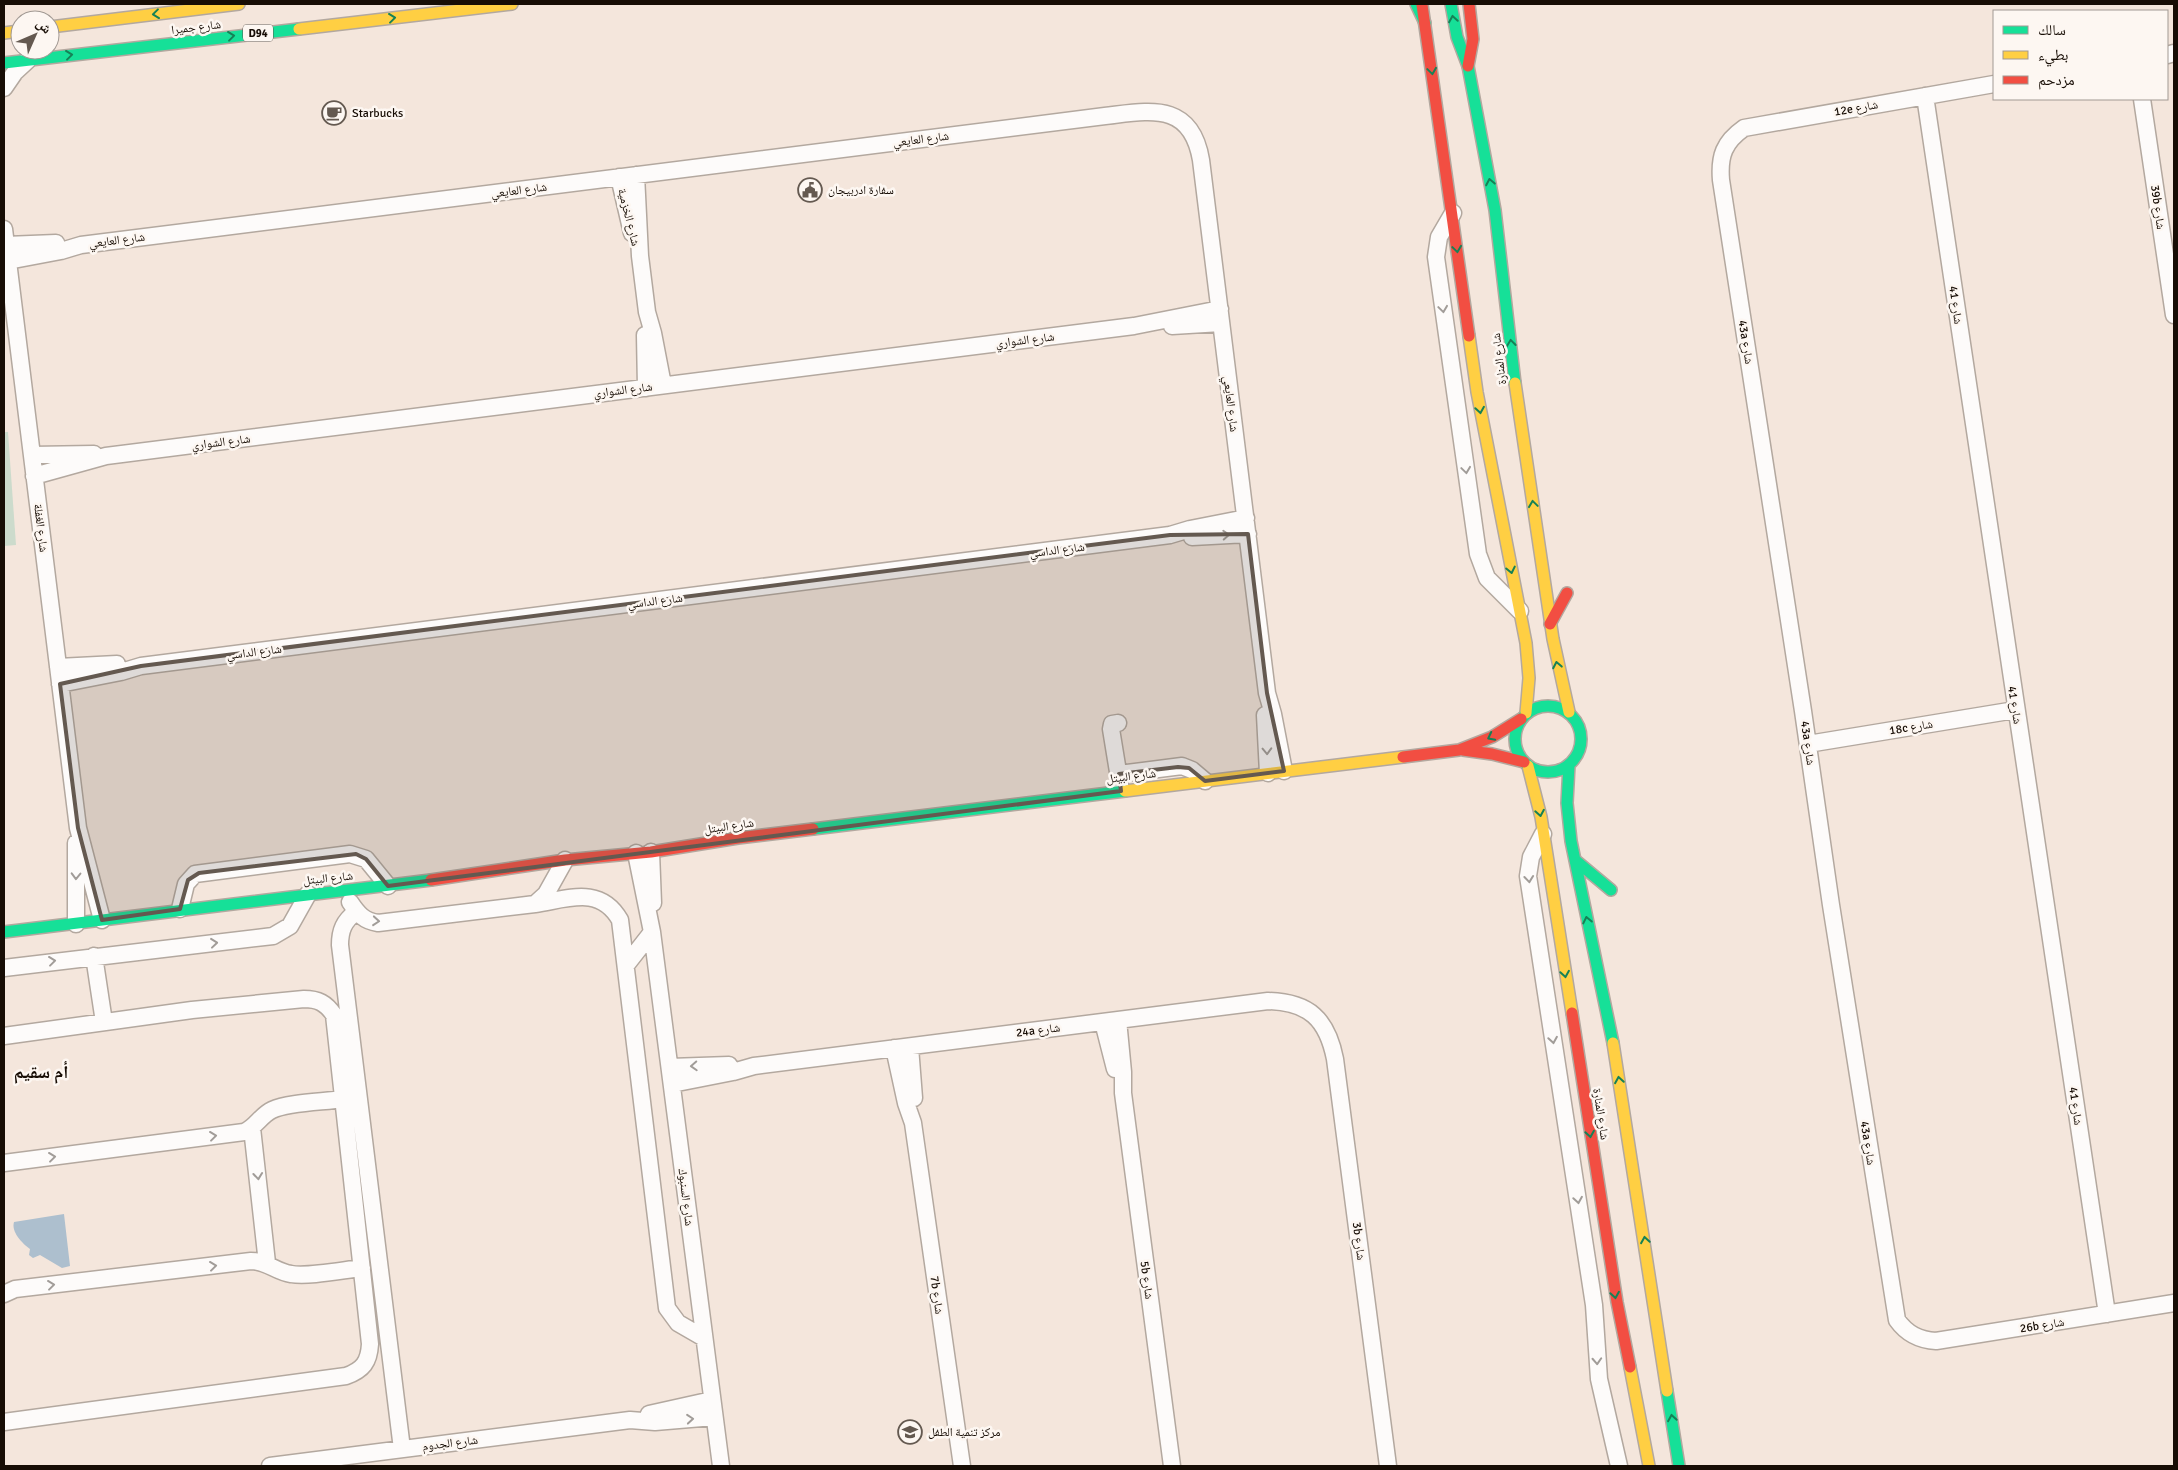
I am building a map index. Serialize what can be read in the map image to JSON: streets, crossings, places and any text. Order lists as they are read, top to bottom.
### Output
{
  "streets": {
    "main road": [
      "شارع جميرا",
      "D94",
      "شارع المنارة",
      "شارع البيتل"
    ],
    "street": [
      "12e شارع",
      "شارع العايعي",
      "39b شارع",
      "شارع الخزمية",
      "شارع 41",
      "شارع الشواري",
      "43a شارع",
      "شارع الغفلة",
      "شارع الداسي",
      "18c شارع",
      "24a شارع",
      "شارع السنبوك",
      "3b شارع",
      "5b شارع",
      "7b شارع",
      "26b شارع",
      "شارع الجدوم"
    ]
  },
  "crossings": [
    ["12e شارع", "شارع 41"],
    ["12e شارع", "43a شارع"],
    ["شارع العايعي", "شارع الخزمية"],
    ["شارع العايعي", "شارع الشواري"],
    ["شارع العايعي", "شارع الغفلة"],
    ["شارع العايعي", "شارع الداسي"],
    ["شارع العايعي", "شارع البيتل"],
    ["شارع الخزمية", "شارع الشواري"],
    ["شارع 41", "18c شارع"],
    ["شارع 41", "26b شارع"],
    ["شارع الشواري", "شارع الغفلة"],
    ["43a شارع", "18c شارع"],
    ["43a شارع", "26b شارع"],
    ["شارع المنارة", "شارع البيتل"],
    ["شارع الغفلة", "شارع الداسي"],
    ["شارع الغفلة", "شارع البيتل"],
    ["شارع البيتل", "شارع السنبوك"],
    ["24a شارع", "شارع السنبوك"],
    ["24a شارع", "3b شارع"],
    ["24a شارع", "5b شارع"],
    ["24a شارع", "7b شارع"],
    ["شارع السنبوك", "شارع الجدوم"]
  ],
  "districts": ["أم سقيم"],
  "places": {
    "cafe": ["Starbucks"],
    "public building": ["سفارة ادربيجان"],
    "school or university": ["مركز تنمية الطفل"]
  },
  "legend": ["سالك", "بطيء", "مزدحم"],
  "north": "top right"
}
